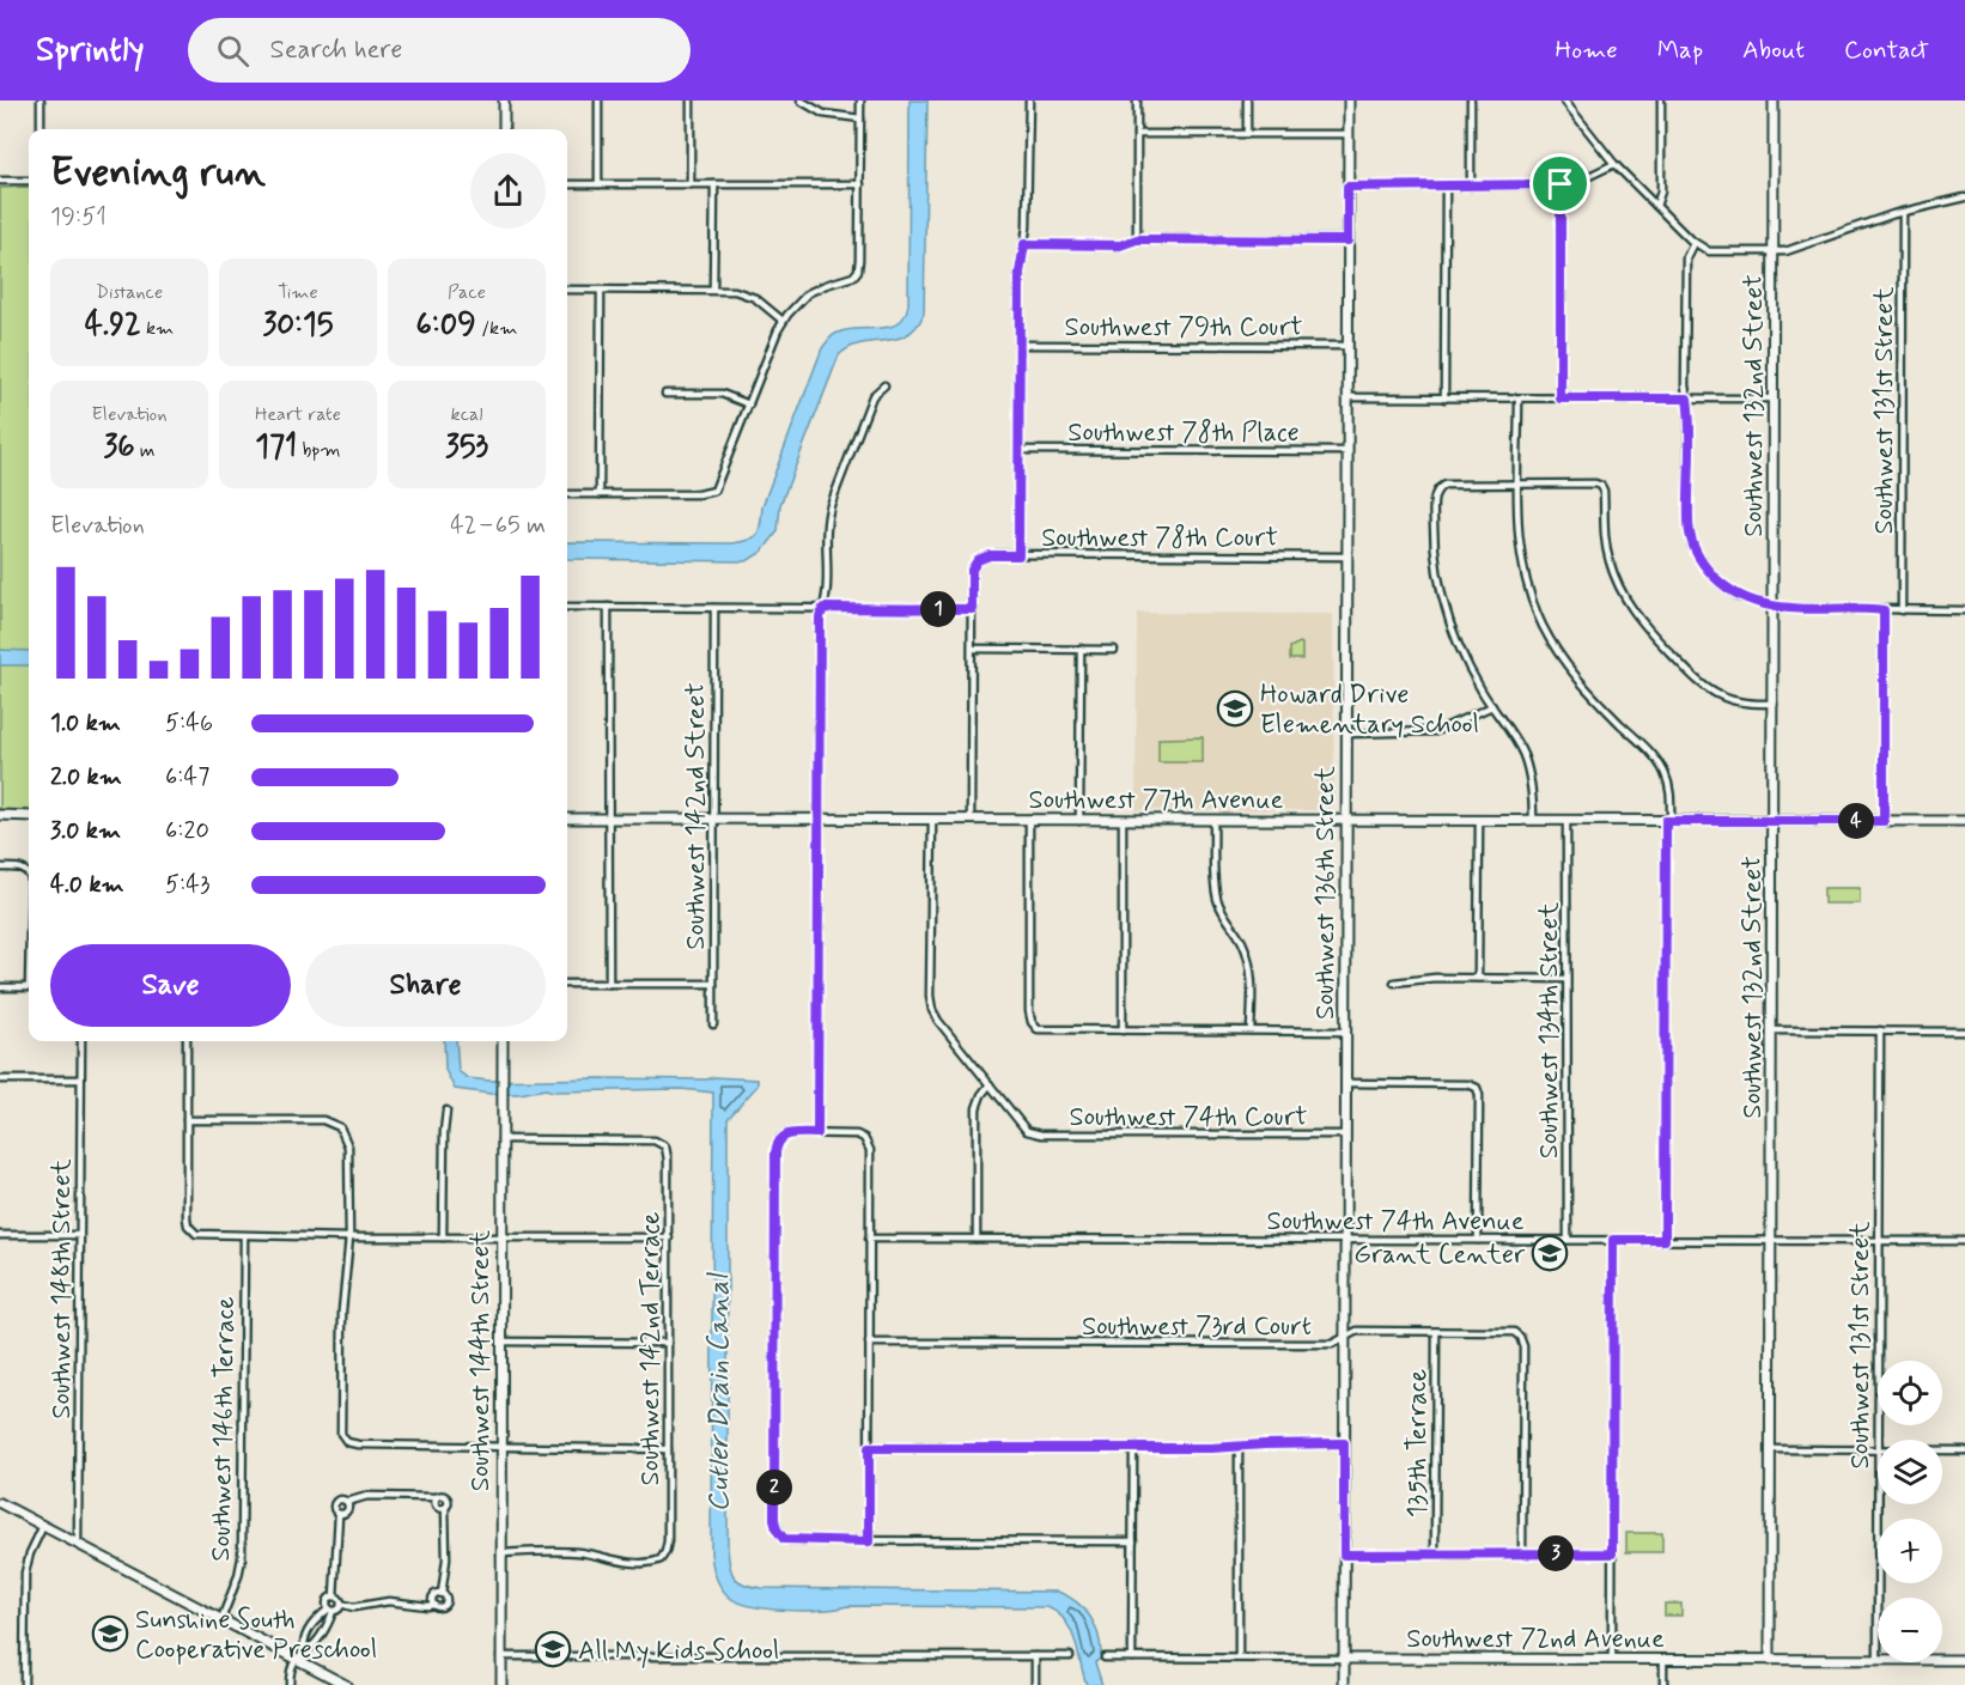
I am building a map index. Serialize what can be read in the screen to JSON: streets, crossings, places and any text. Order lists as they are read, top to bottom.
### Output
{
  "streets": {
    "street": [
      "Southwest 79th Court",
      "Southwest 132nd Street",
      "Southwest 131st Street",
      "Southwest 78th Place",
      "Southwest 78th Court",
      "Southwest 77th Avenue",
      "Southwest 142nd Street",
      "Southwest 136th Street",
      "Southwest 134th Street",
      "Southwest 74th Court",
      "Southwest 74th Avenue",
      "Southwest 148th Street",
      "Southwest 73rd Court",
      "Southwest 142nd Terrace",
      "Southwest 144th Street",
      "Southwest 146th Terrace",
      "135th Terrace",
      "Southwest 72nd Avenue"
    ]
  },
  "crossings": [
    ["Southwest 79th Court", "Southwest 136th Street"],
    ["Southwest 132nd Street", "Southwest 77th Avenue"],
    ["Southwest 132nd Street", "Southwest 74th Avenue"],
    ["Southwest 132nd Street", "Southwest 72nd Avenue"],
    ["Southwest 131st Street", "Southwest 74th Avenue"],
    ["Southwest 78th Place", "Southwest 136th Street"],
    ["Southwest 78th Court", "Southwest 136th Street"],
    ["Southwest 77th Avenue", "Southwest 142nd Street"],
    ["Southwest 77th Avenue", "Southwest 136th Street"],
    ["Southwest 77th Avenue", "Southwest 134th Street"],
    ["Southwest 136th Street", "Southwest 74th Court"],
    ["Southwest 136th Street", "Southwest 74th Avenue"],
    ["Southwest 136th Street", "Southwest 73rd Court"],
    ["Southwest 136th Street", "Southwest 72nd Avenue"],
    ["Southwest 134th Street", "Southwest 74th Avenue"],
    ["Southwest 73rd Court", "135th Terrace"],
    ["Southwest 142nd Terrace", "Southwest 144th Street"]
  ],
  "water": ["Cutler Drain Canal"],
  "places": {
    "school or university": [
      "Howard Drive Elementary School",
      "Grant Center",
      "Sunshine South Cooperative Preschool",
      "All My Kids School"
    ]
  },
  "page": {
    "header": "Sprintly",
    "search": "Search here",
    "nav": [
      "Home",
      "Map",
      "About",
      "Contact"
    ],
    "heading": ["Evening run", "19:51"],
    "stats": [
      ["Distance", "4.92 km"],
      ["Time", "30:15"],
      ["Pace", "6:09 /km"],
      ["Elevation", "36 m"],
      ["Heart rate", "171 bpm"],
      ["kcal", "353"]
    ],
    "chart": ["Elevation", "42–65 m"],
    "pins": [
      "1",
      "4",
      "2",
      "3"
    ],
    "list": [
      {
        "name": "1.0 km",
        "note": "5:46"
      },
      {
        "name": "2.0 km",
        "note": "6:47"
      },
      {
        "name": "3.0 km",
        "note": "6:20"
      },
      {
        "name": "4.0 km",
        "note": "5:43"
      }
    ],
    "buttons": ["Save", "Share"],
    "map_buttons": ["+", "−"]
  }
}
